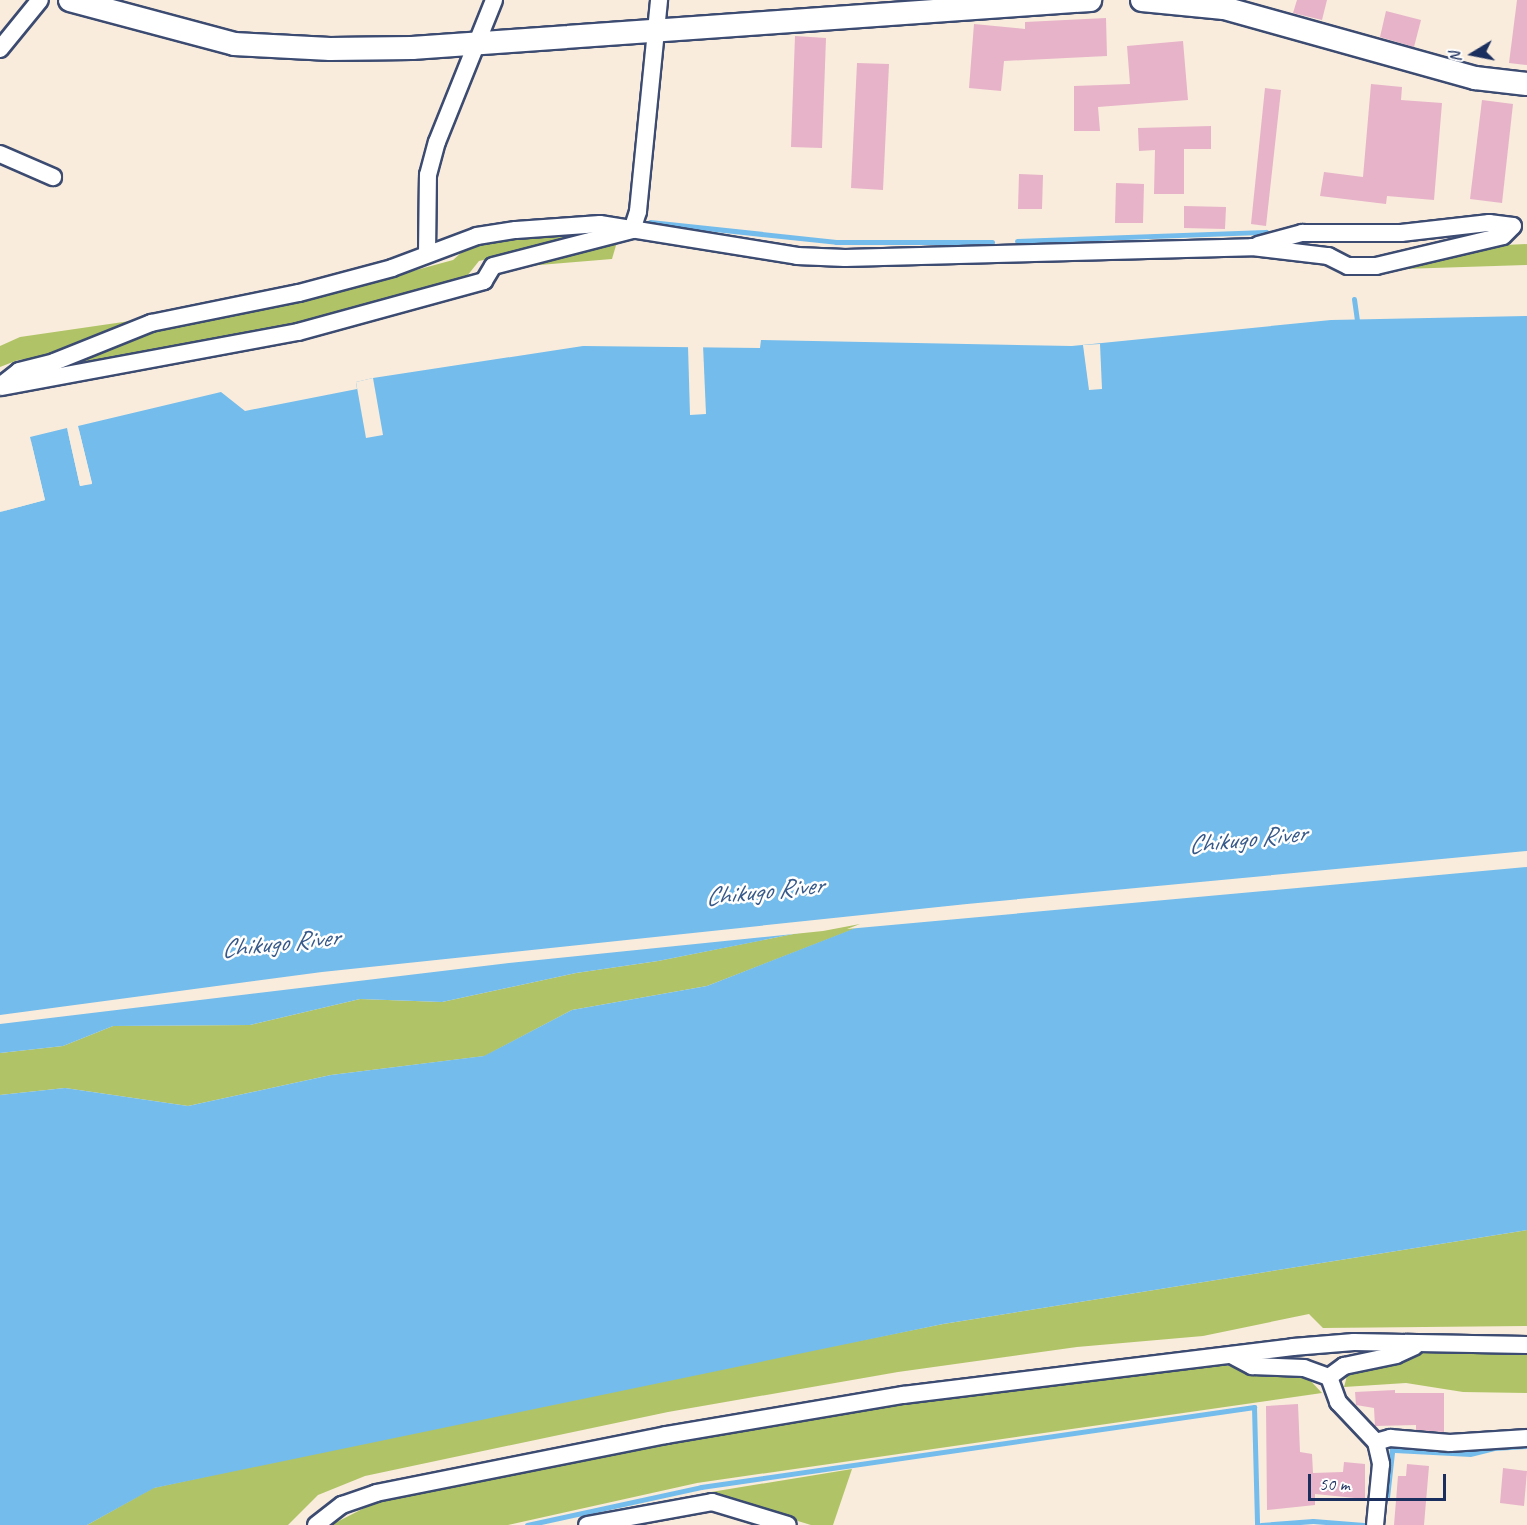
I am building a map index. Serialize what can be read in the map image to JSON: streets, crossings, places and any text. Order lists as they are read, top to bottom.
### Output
{
  "water": ["Chikugo River"],
  "scale_bar": "50 m",
  "north": "left"
}
